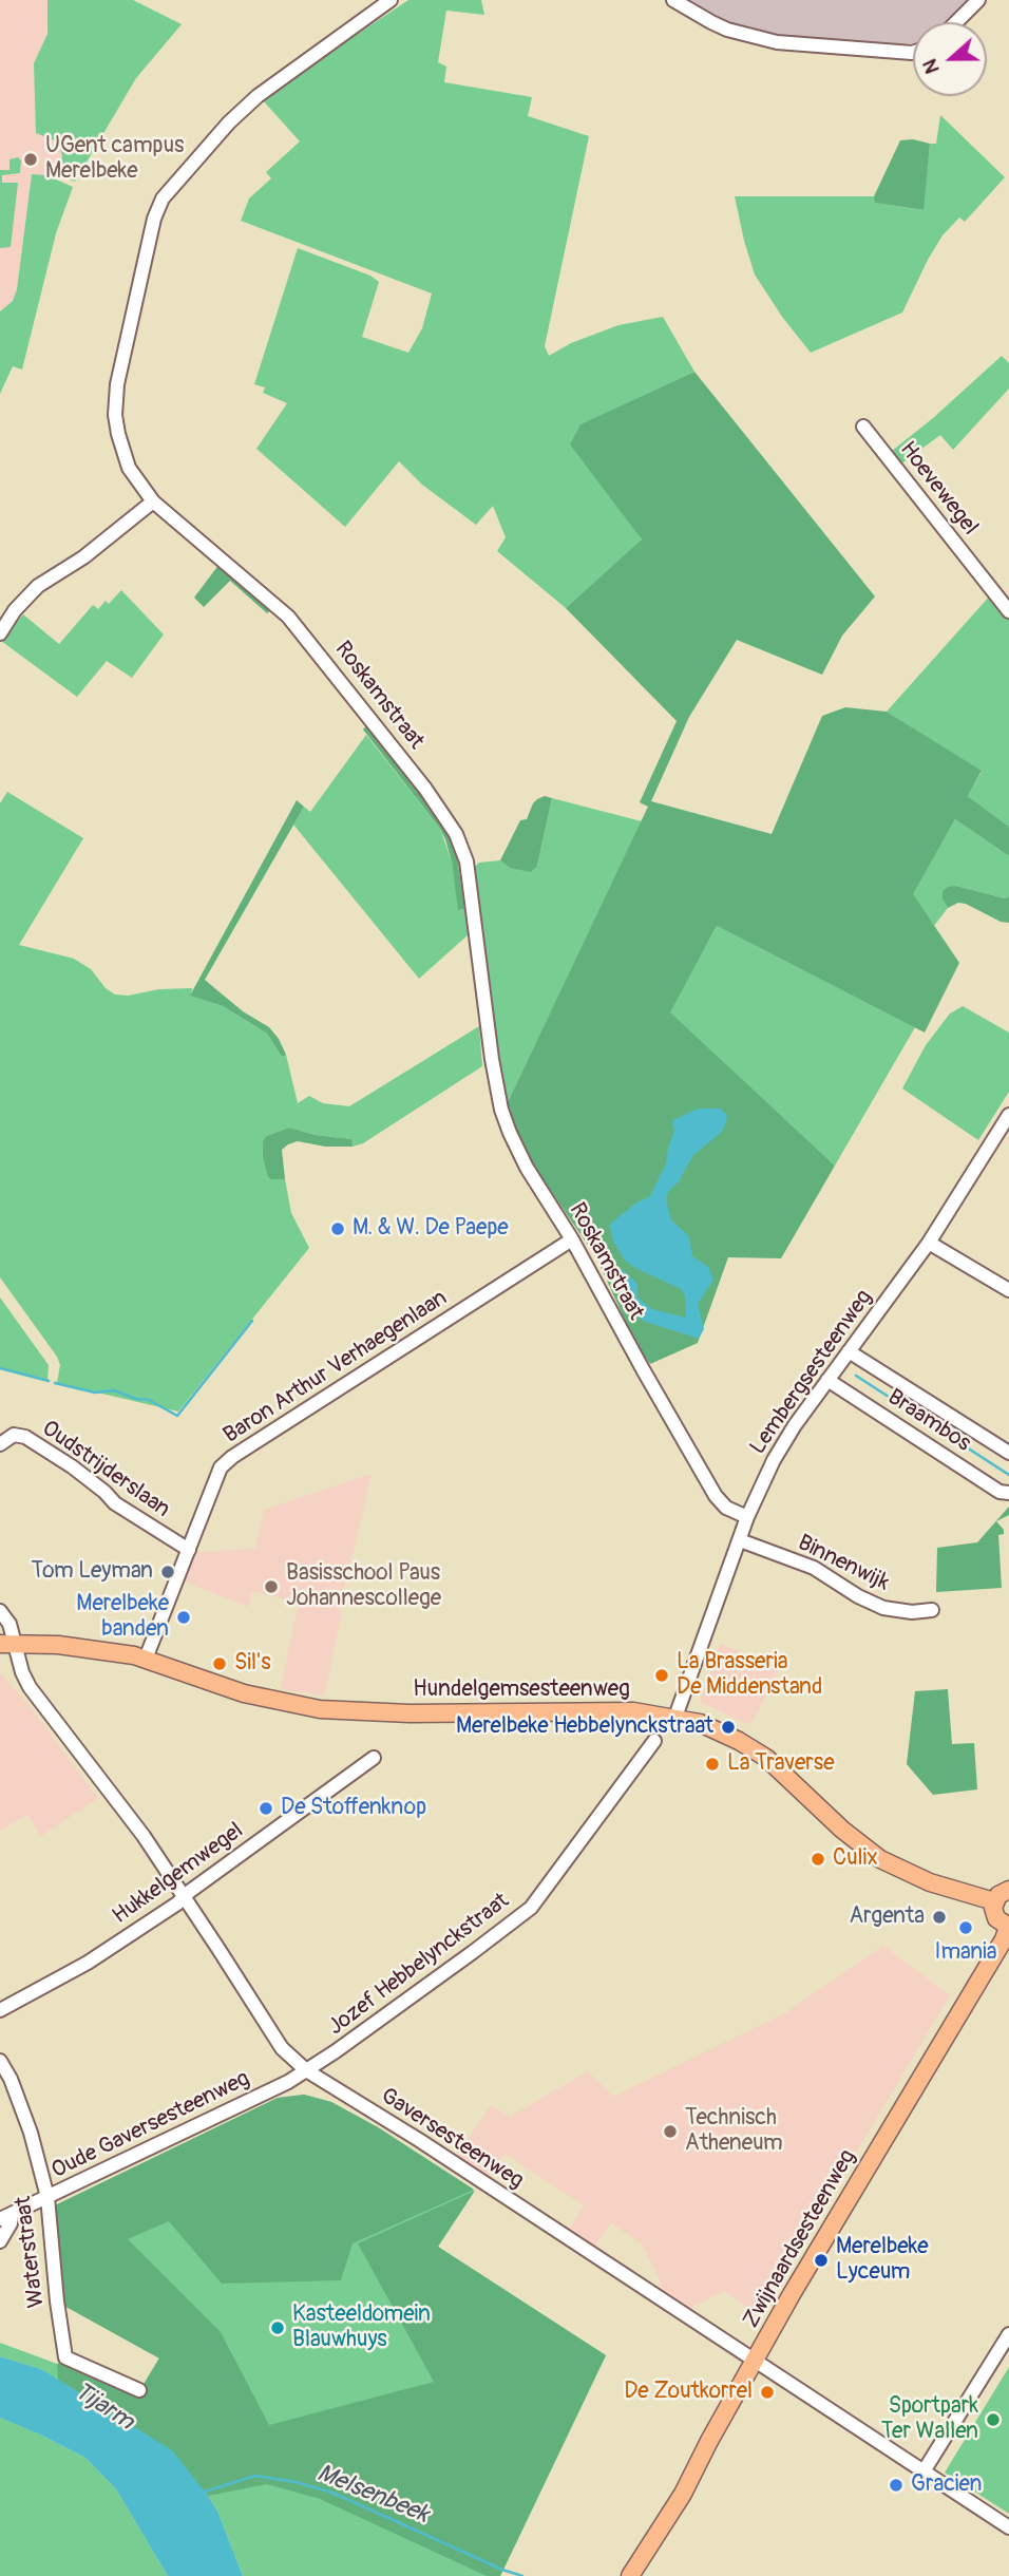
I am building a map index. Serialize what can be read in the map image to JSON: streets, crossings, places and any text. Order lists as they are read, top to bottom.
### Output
{
  "streets": {
    "main road": ["Hundelgemsesteenweg", "Zwijnaardsesteenweg"],
    "street": [
      "Hoevewegel",
      "Roskamstraat",
      "Baron Arthur Verhaegenlaan",
      "Lembergsesteenweg",
      "Braambos",
      "Oudstrijderslaan",
      "Binnenwijk",
      "Hukkelgemwegel",
      "Jozef Hebbelynckstraat",
      "Oude Gaversesteenweg",
      "Gaversesteenweg",
      "Waterstraat"
    ]
  },
  "crossings": [
    ["Roskamstraat", "Baron Arthur Verhaegenlaan"],
    ["Roskamstraat", "Lembergsesteenweg"],
    ["Baron Arthur Verhaegenlaan", "Oudstrijderslaan"],
    ["Baron Arthur Verhaegenlaan", "Hundelgemsesteenweg"],
    ["Lembergsesteenweg", "Braambos"],
    ["Lembergsesteenweg", "Binnenwijk"],
    ["Lembergsesteenweg", "Hundelgemsesteenweg"],
    ["Hundelgemsesteenweg", "Gaversesteenweg"],
    ["Hukkelgemwegel", "Gaversesteenweg"],
    ["Jozef Hebbelynckstraat", "Oude Gaversesteenweg"],
    ["Jozef Hebbelynckstraat", "Gaversesteenweg"],
    ["Oude Gaversesteenweg", "Gaversesteenweg"],
    ["Oude Gaversesteenweg", "Waterstraat"],
    ["Gaversesteenweg", "Zwijnaardsesteenweg"]
  ],
  "water": ["Tijarm", "Melsenbeek"],
  "places": [
    "UGent campus Merelbeke",
    "M. & W. De Paepe",
    "Tom Leyman",
    "Basisschool Paus Johannescollege",
    "Merelbeke banden",
    "Sil's",
    "La Brasseria De Middenstand",
    "Merelbeke Hebbelynckstraat",
    "La Traverse",
    "De Stoffenknop",
    "Culix",
    "Argenta",
    "Imania",
    "Technisch Atheneum",
    "Merelbeke Lyceum",
    "Kasteeldomein Blauwhuys",
    "De Zoutkorrel",
    "Sportpark Ter Wallen",
    "Gracien"
  ],
  "north": "left"
}
